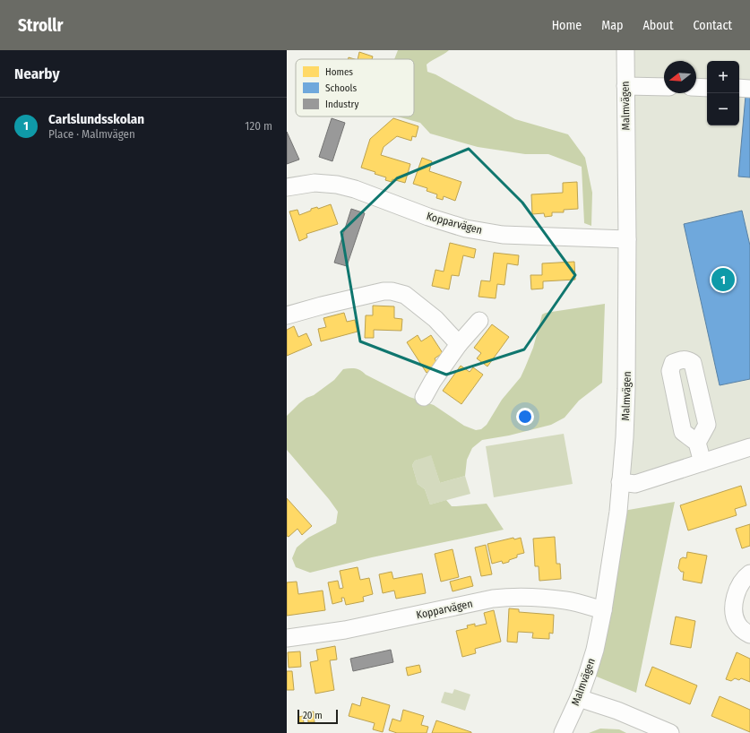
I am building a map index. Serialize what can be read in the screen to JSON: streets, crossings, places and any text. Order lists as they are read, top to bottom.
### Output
{
  "streets": {
    "street": ["Malmvägen", "Kopparvägen"]
  },
  "crossings": [
    ["Malmvägen", "Kopparvägen"]
  ],
  "legend": ["Homes", "Schools", "Industry"],
  "scale_bar": "20 m",
  "north": "left",
  "page": {
    "header": "Strollr",
    "nav": [
      "Home",
      "Map",
      "About",
      "Contact"
    ],
    "heading": "Nearby",
    "map_buttons": ["+", "−"],
    "list": [
      {
        "mark": "1",
        "name": "Carlslundsskolan",
        "note": "Place · Malmvägen",
        "value": "120 m"
      }
    ],
    "pins": "1",
    "scale": "20 m"
  }
}
